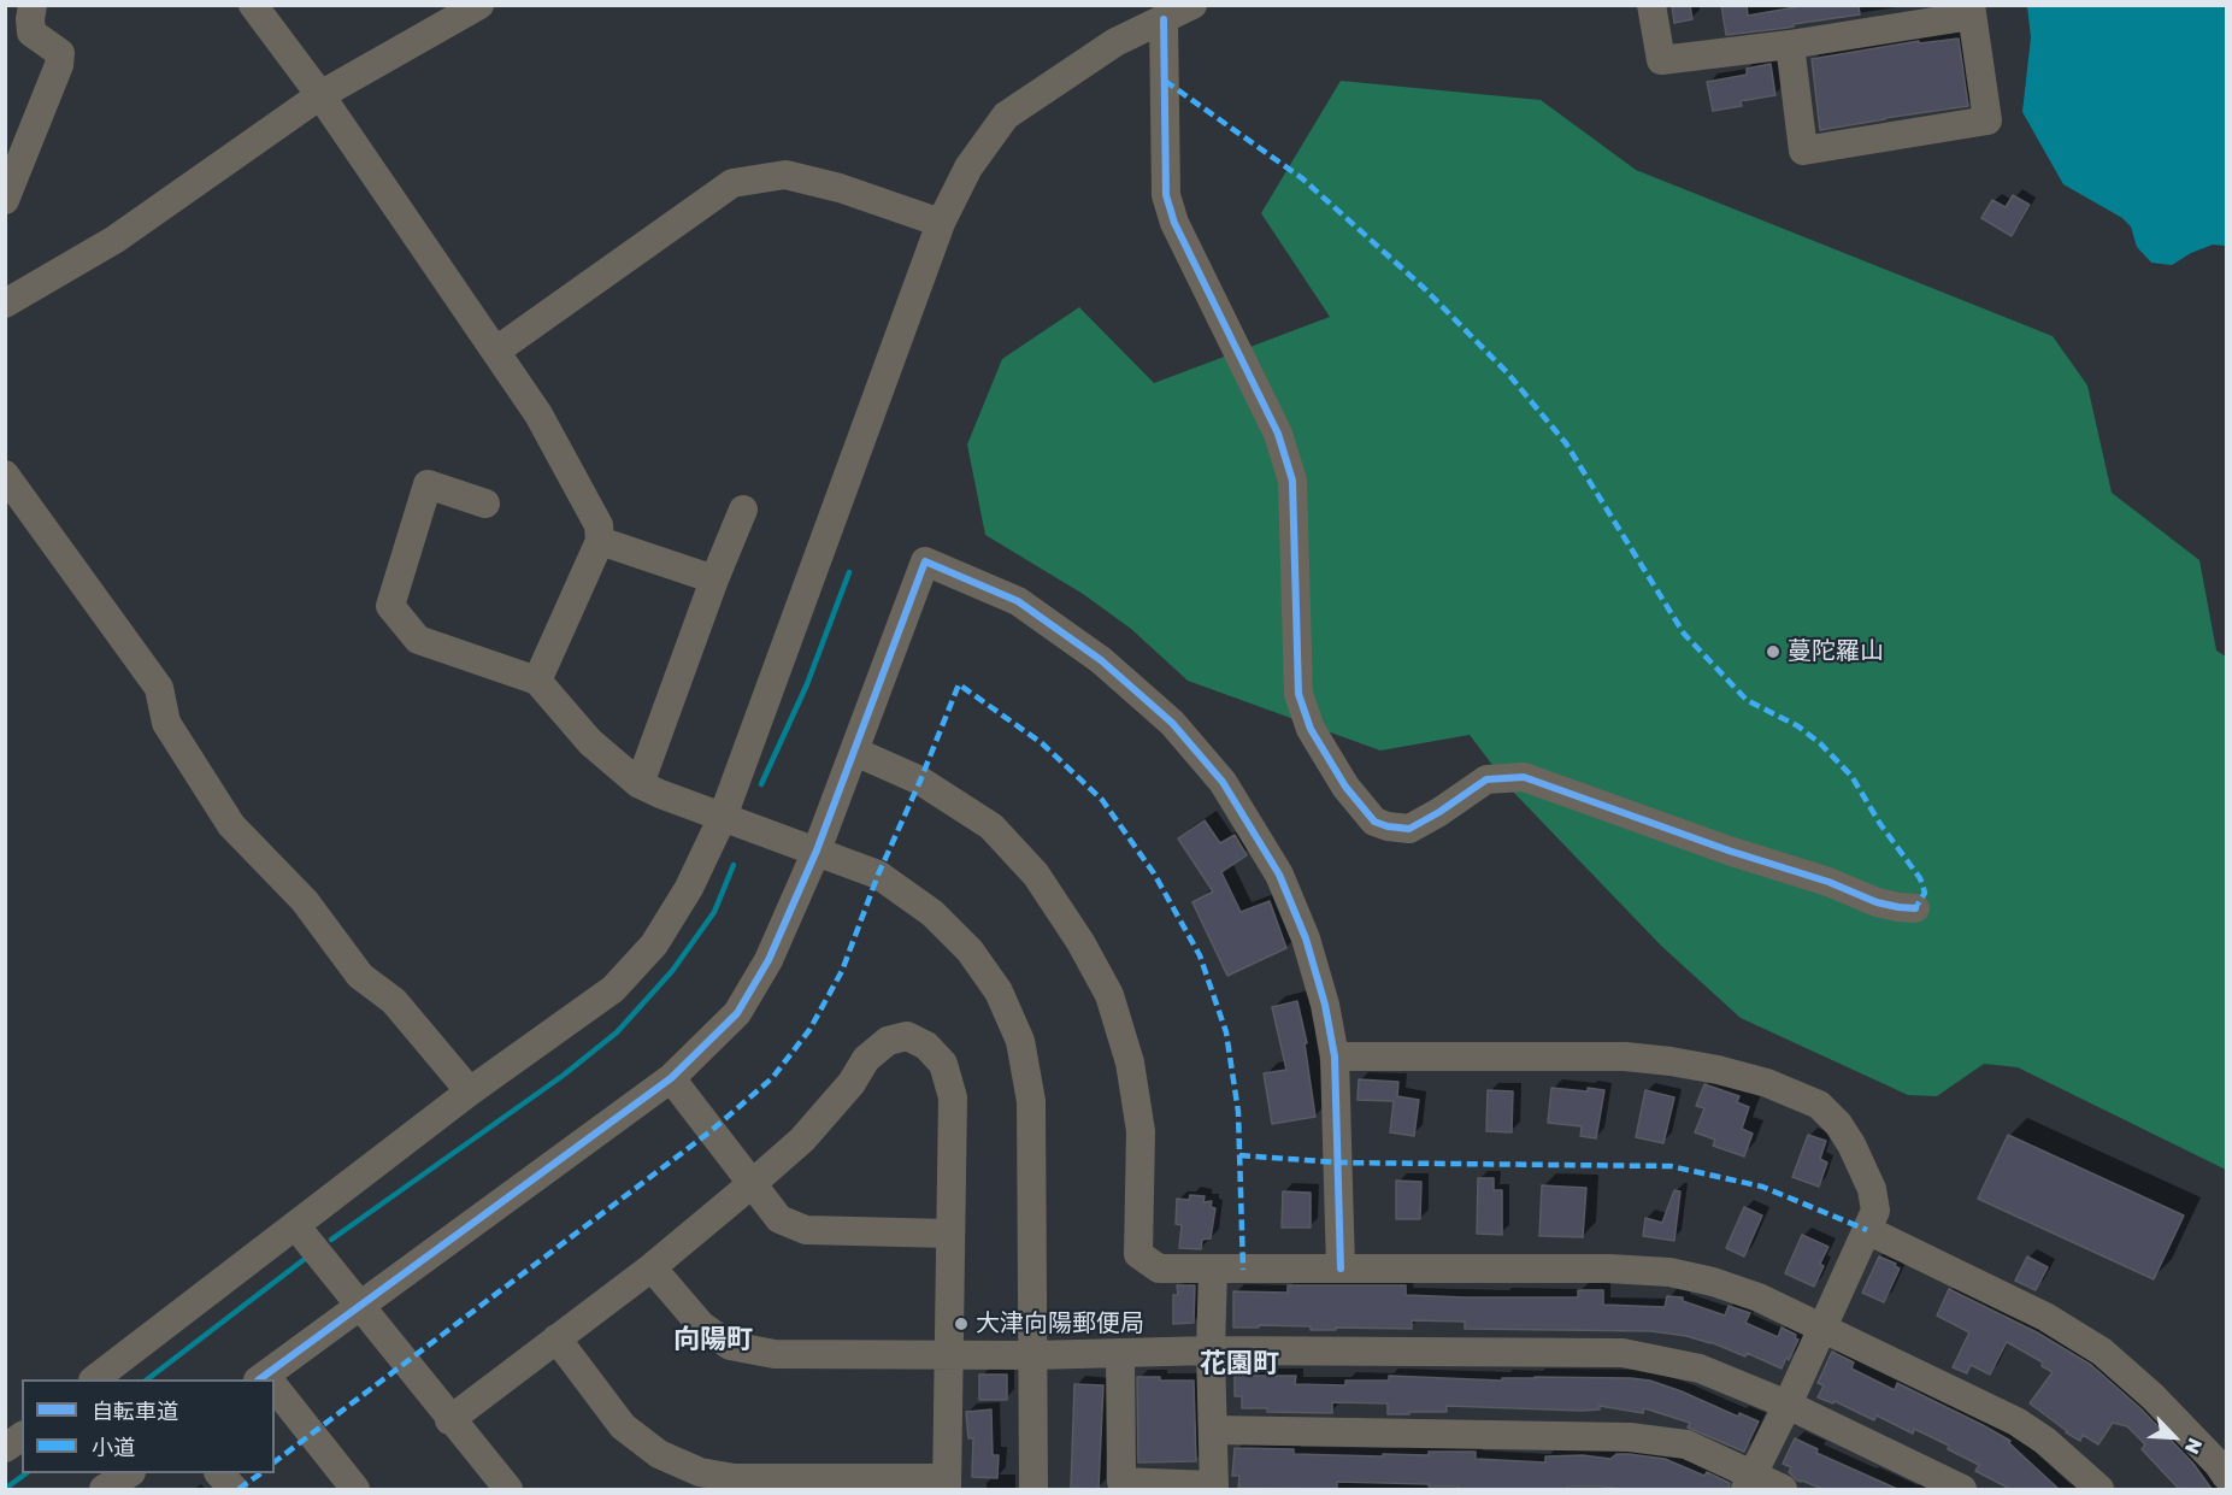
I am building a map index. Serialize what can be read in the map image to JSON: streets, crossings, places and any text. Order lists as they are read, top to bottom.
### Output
{
  "districts": ["向陽町", "花園町"],
  "places": ["蔓陀羅山", "大津向陽郵便局"],
  "legend": ["自転車道", "小道"],
  "north": "bottom right"
}
